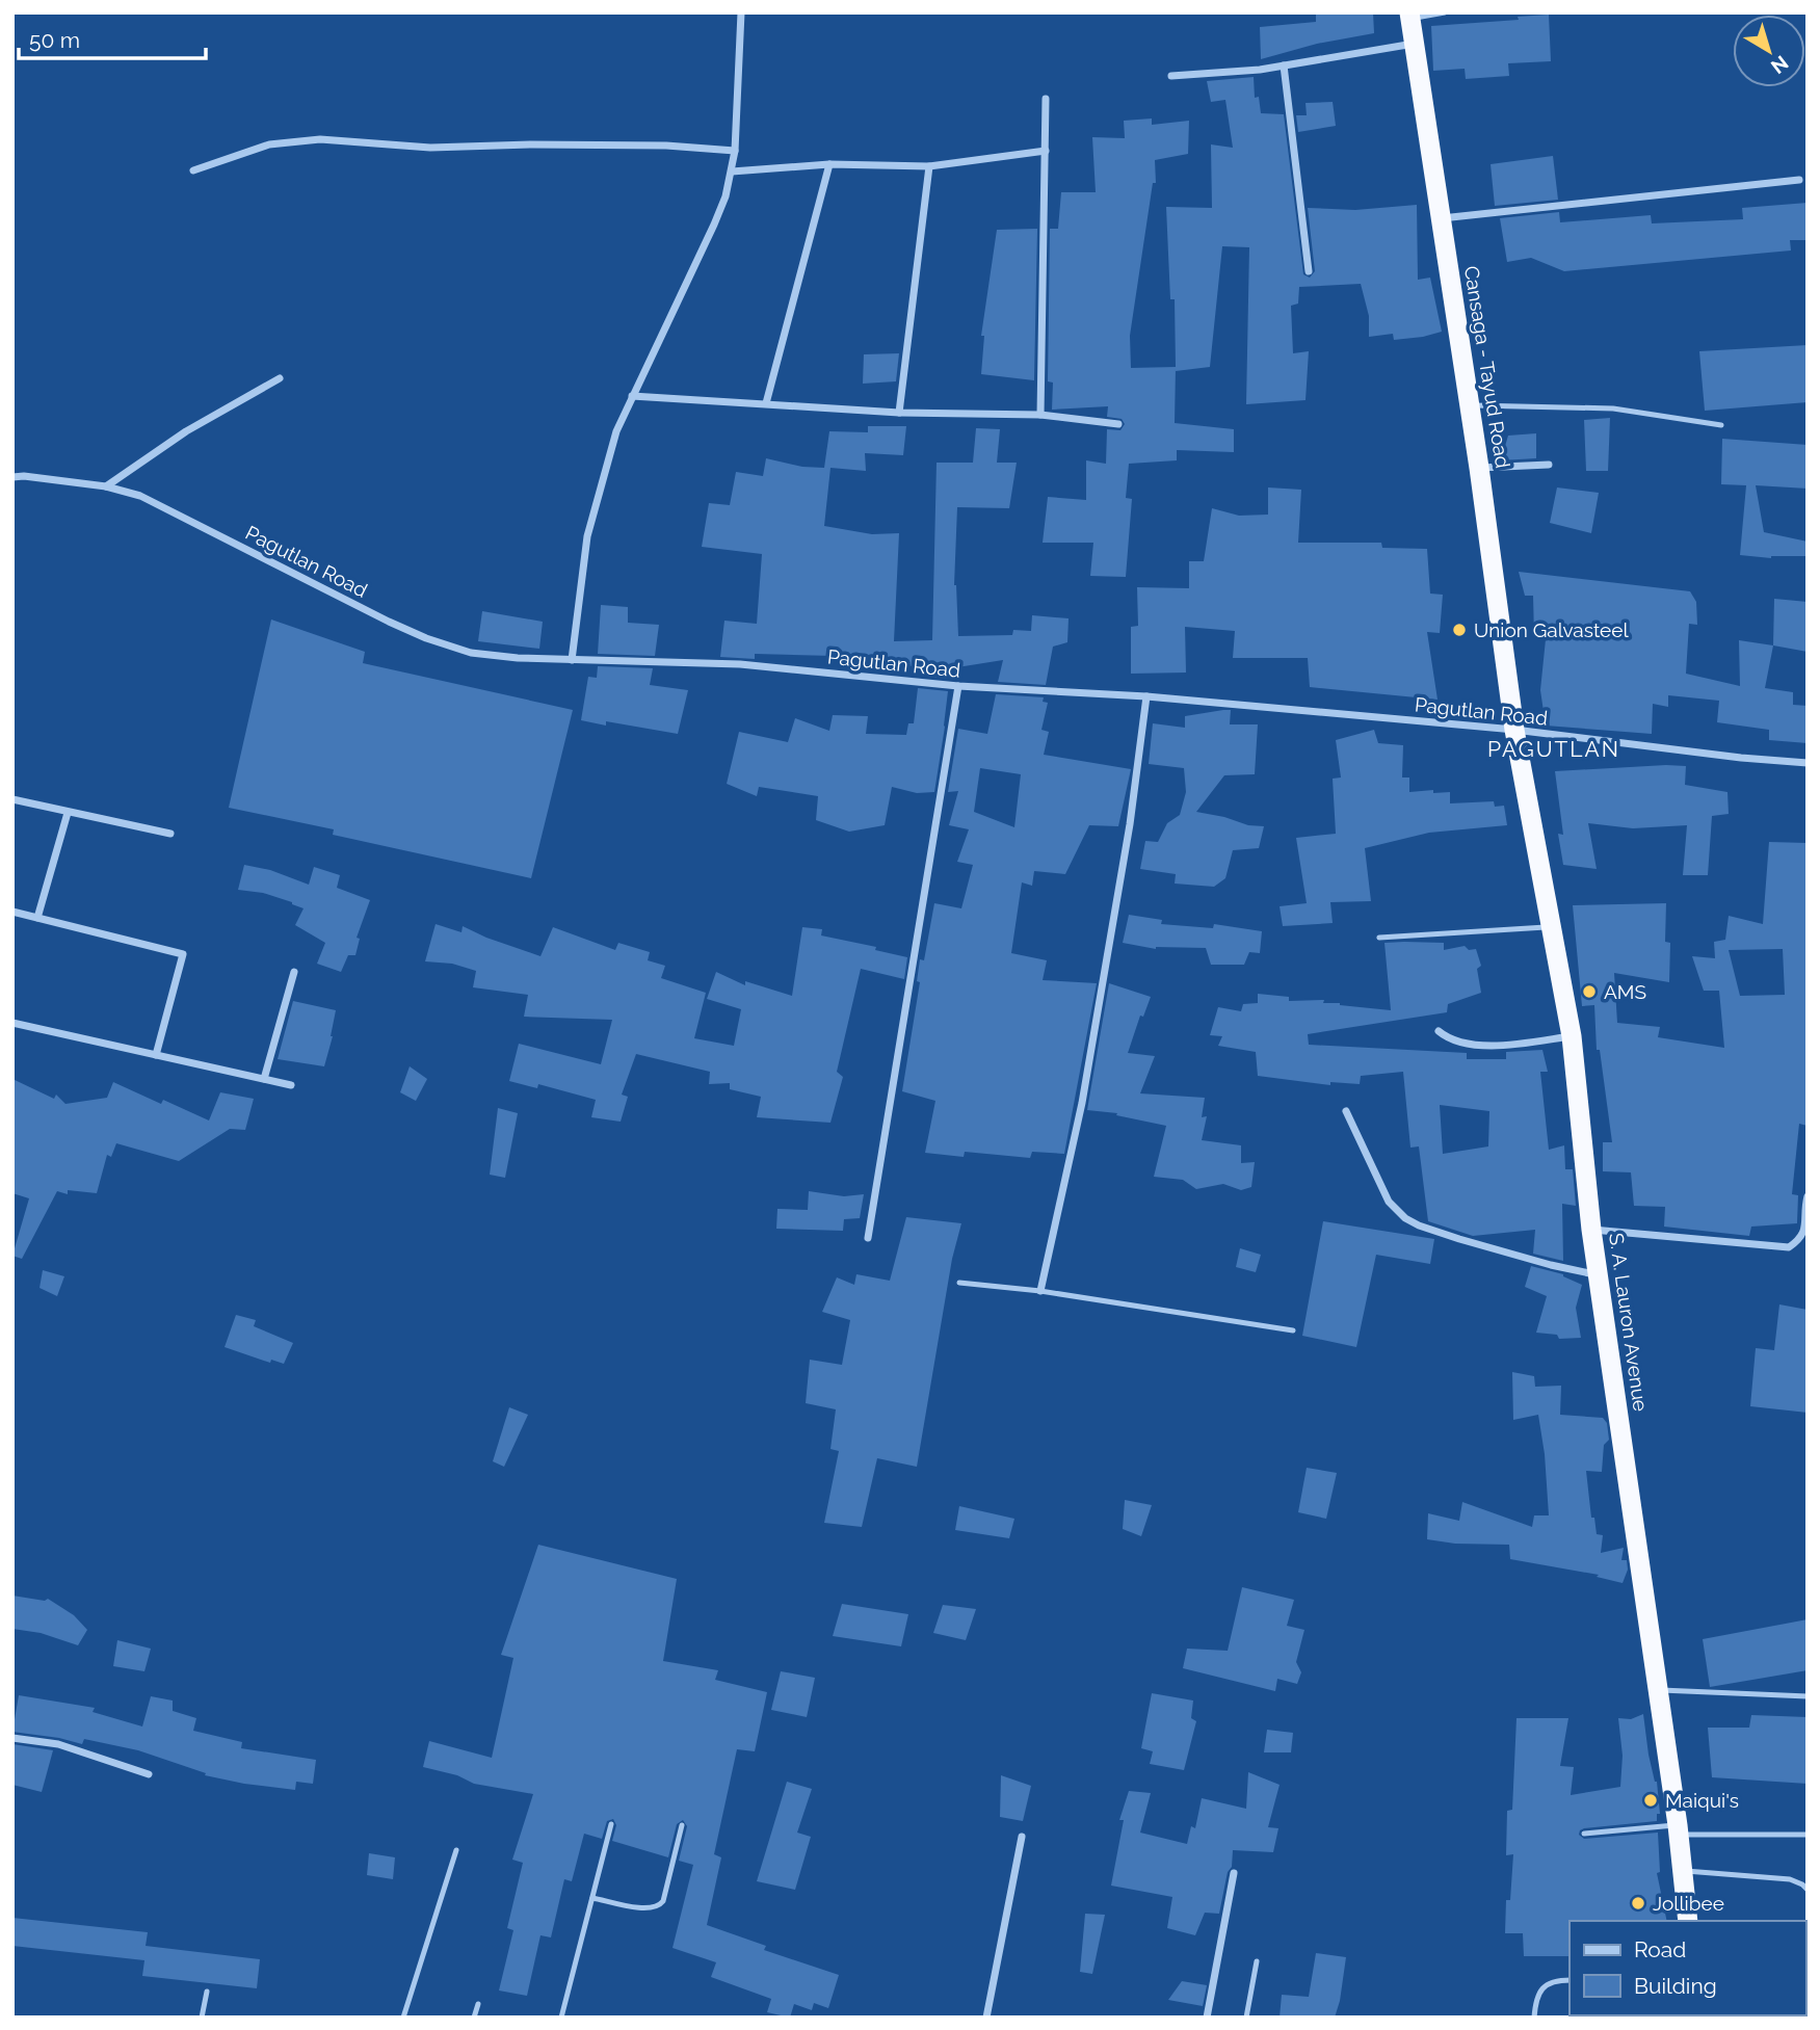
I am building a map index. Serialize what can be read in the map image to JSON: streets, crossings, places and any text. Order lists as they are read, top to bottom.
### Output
{
  "streets": {
    "highway": ["Cansaga - Tayud Road", "S. A. Lauron Avenue"],
    "street": ["Pagutlan Road"]
  },
  "crossings": [
    ["Cansaga - Tayud Road", "Pagutlan Road"],
    ["Cansaga - Tayud Road", "S. A. Lauron Avenue"],
    ["Pagutlan Road", "S. A. Lauron Avenue"]
  ],
  "districts": ["PAGUTLAN"],
  "places": [
    "Union Galvasteel",
    "AMS",
    "Maiqui's",
    "Jollibee"
  ],
  "legend": ["Road", "Building"],
  "scale_bar": "50 m",
  "north": "bottom right"
}
